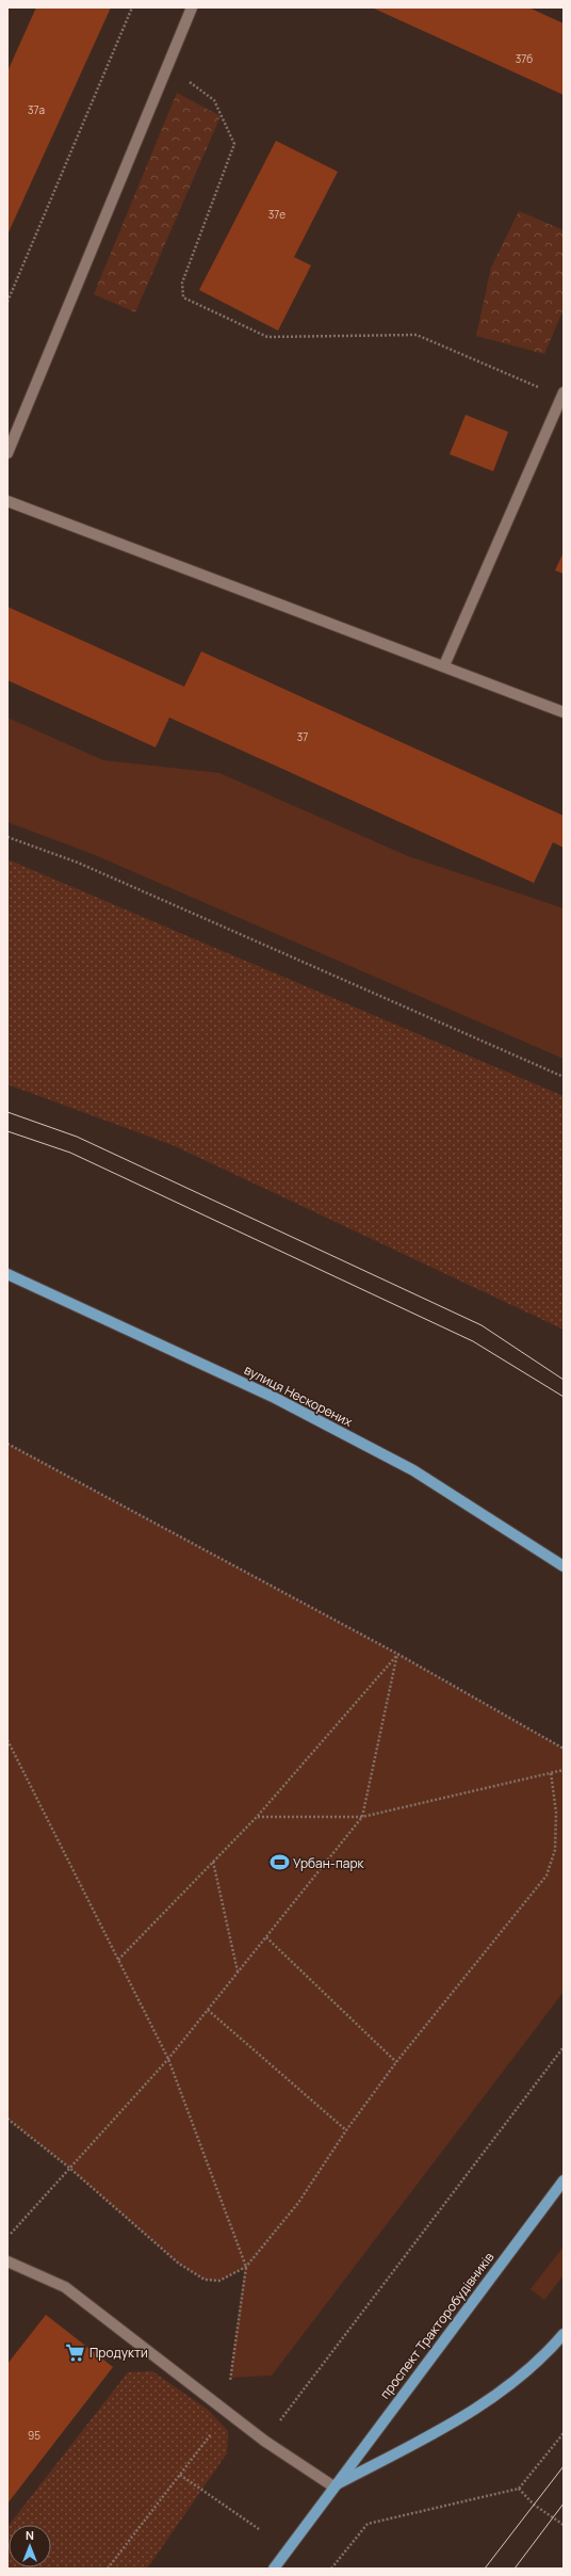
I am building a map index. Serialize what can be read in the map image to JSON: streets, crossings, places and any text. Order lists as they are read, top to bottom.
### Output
{
  "streets": {
    "main road": ["вулиця Нескорених", "проспект Тракторобудівників"]
  },
  "places": {
    "sports": ["Урбан-парк"],
    "supermarket": ["Продукти"]
  },
  "house_numbers": [
    "37б",
    "37а",
    "37е",
    "37",
    "95"
  ],
  "north": "top"
}
